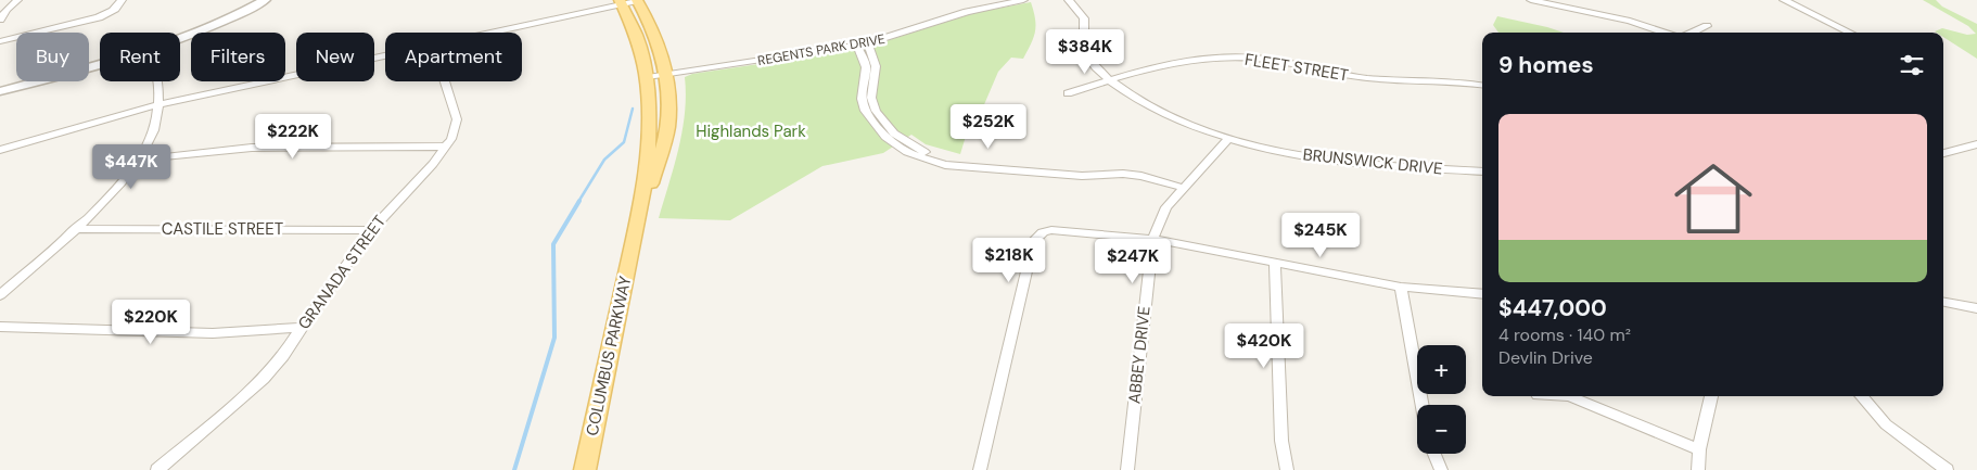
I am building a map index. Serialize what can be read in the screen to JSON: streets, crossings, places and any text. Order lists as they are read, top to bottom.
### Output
{
  "streets": {
    "main road": ["COLUMBUS PARKWAY"],
    "street": [
      "REGENTS PARK DRIVE",
      "FLEET STREET",
      "BRUNSWICK DRIVE",
      "CASTILE STREET",
      "GRANADA STREET",
      "ABBEY DRIVE"
    ]
  },
  "crossings": [
    ["REGENTS PARK DRIVE", "COLUMBUS PARKWAY"],
    ["FLEET STREET", "BRUNSWICK DRIVE"],
    ["BRUNSWICK DRIVE", "ABBEY DRIVE"],
    ["CASTILE STREET", "GRANADA STREET"]
  ],
  "parks": ["Highlands Park"],
  "page": {
    "price": [
      "$384K",
      "$252K",
      "$222K",
      "$447K",
      "$245K",
      "$218K",
      "$247K",
      "$220K",
      "$420K"
    ],
    "chip": [
      "Buy",
      "Rent",
      "Filters",
      "New",
      "Apartment"
    ],
    "heading": "9 homes",
    "list": [
      {
        "name": "$447,000",
        "note": "4 rooms · 140 m² · Devlin Drive"
      }
    ],
    "map_buttons": ["+", "−"]
  }
}
